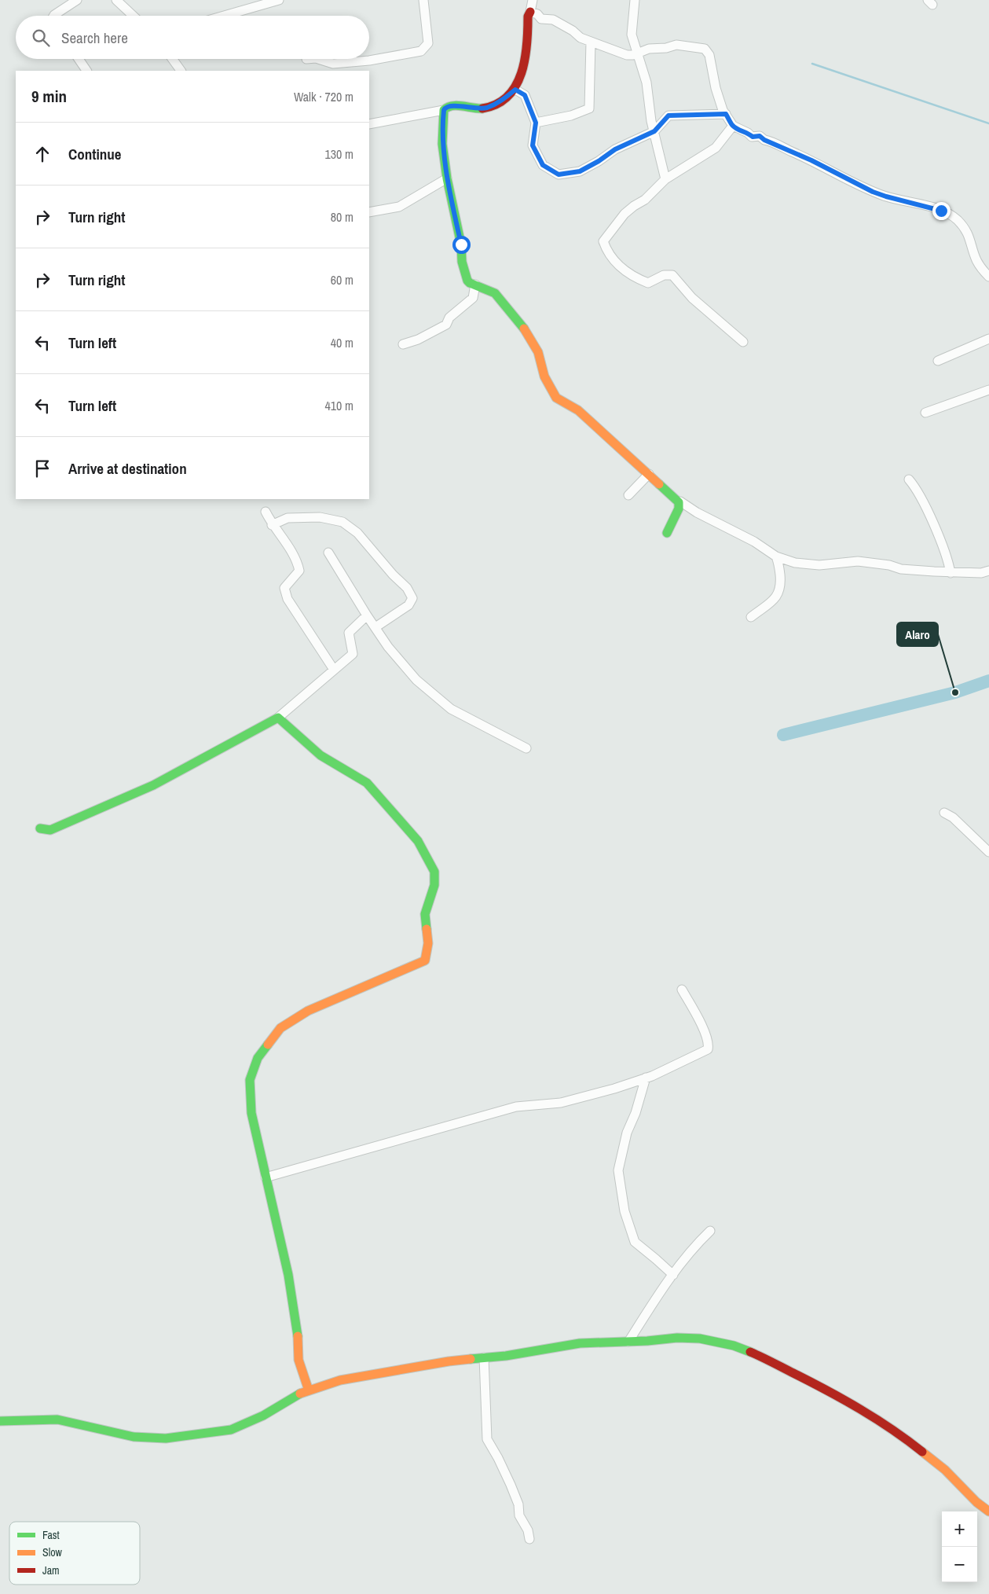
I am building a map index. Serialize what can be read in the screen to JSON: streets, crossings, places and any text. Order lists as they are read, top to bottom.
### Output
{
  "places": ["Alaro"],
  "legend": ["Fast", "Slow", "Jam"],
  "page": {
    "search": "Search here",
    "heading": ["9 min", "Walk · 720 m"],
    "list": [
      ["Continue", "130 m"],
      ["Turn right", "80 m"],
      ["Turn right", "60 m"],
      ["Turn left", "40 m"],
      ["Turn left", "410 m"],
      "Arrive at destination"
    ],
    "map_buttons": ["+", "−"]
  }
}
